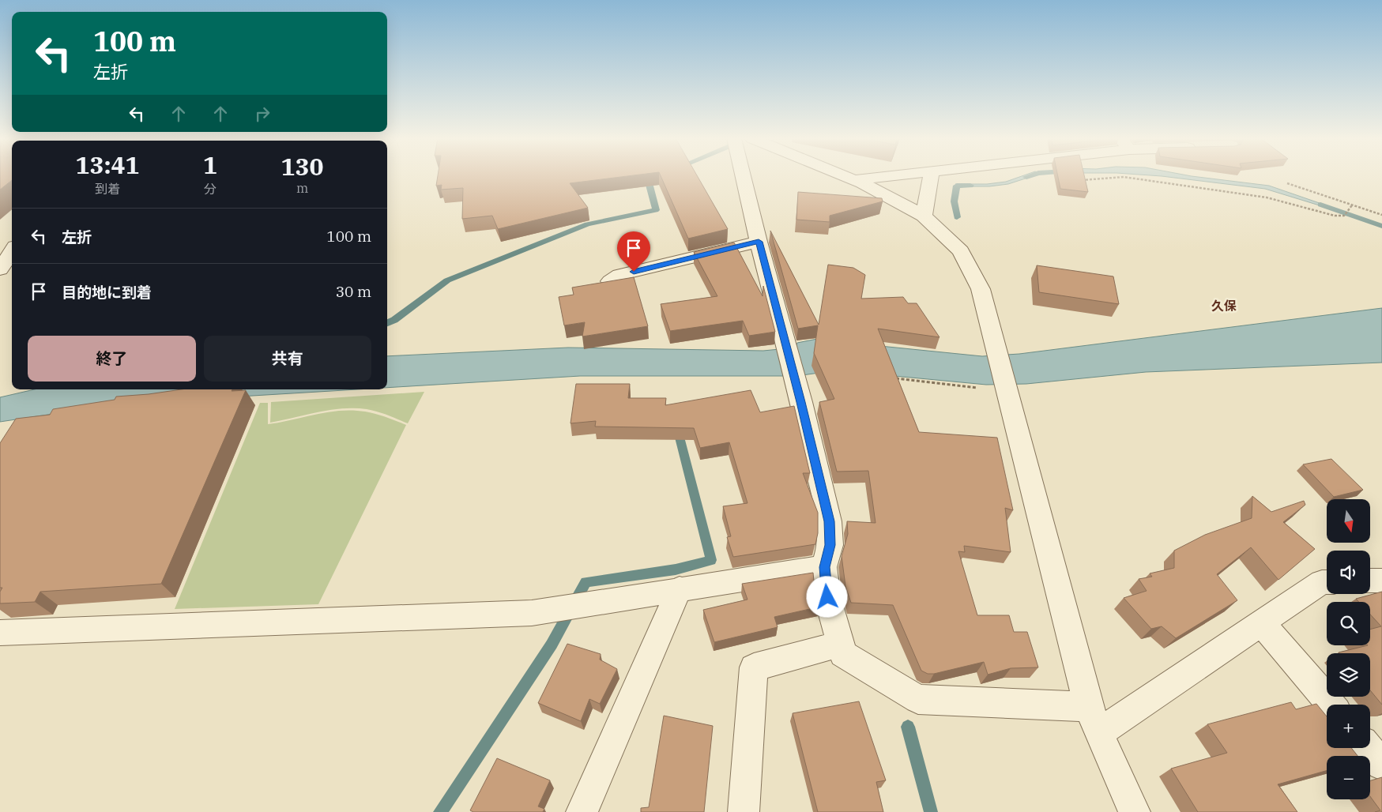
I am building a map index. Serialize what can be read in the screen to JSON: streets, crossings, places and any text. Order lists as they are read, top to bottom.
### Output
{
  "districts": ["久保"],
  "north": "bottom",
  "page": {
    "turn": ["100 m", "左折"],
    "eta": [
      "13:41",
      "到着",
      "1",
      "分",
      "130",
      "m"
    ],
    "list": [
      {
        "name": "左折",
        "value": "100 m"
      },
      {
        "name": "目的地に到着",
        "value": "30 m"
      }
    ],
    "buttons": ["終了", "共有"],
    "map_buttons": ["+", "−"]
  }
}
